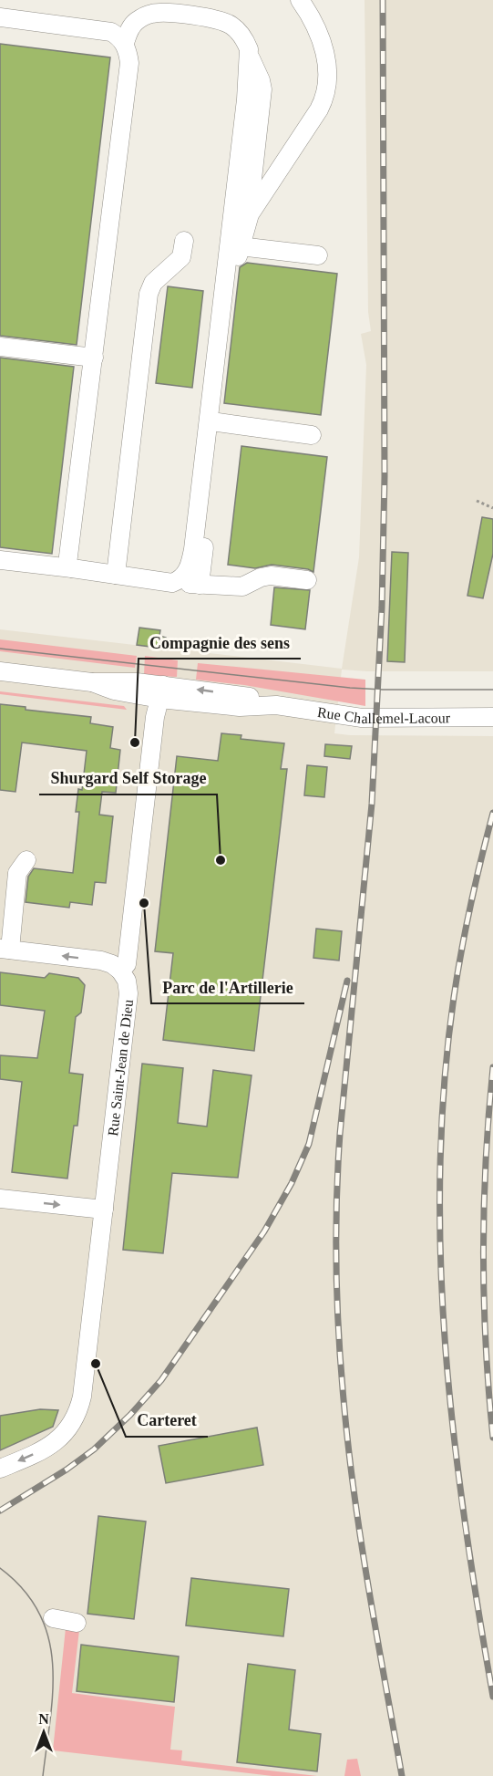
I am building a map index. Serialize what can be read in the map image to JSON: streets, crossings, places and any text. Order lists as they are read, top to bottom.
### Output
{
  "streets": {
    "street": ["Rue Challemel-Lacour", "Rue Saint-Jean de Dieu"]
  },
  "one_way": ["Rue Saint-Jean de Dieu"],
  "places": [
    "Compagnie des sens",
    "Shurgard Self Storage",
    "Parc de l'Artillerie",
    "Carteret"
  ],
  "north": "top"
}
